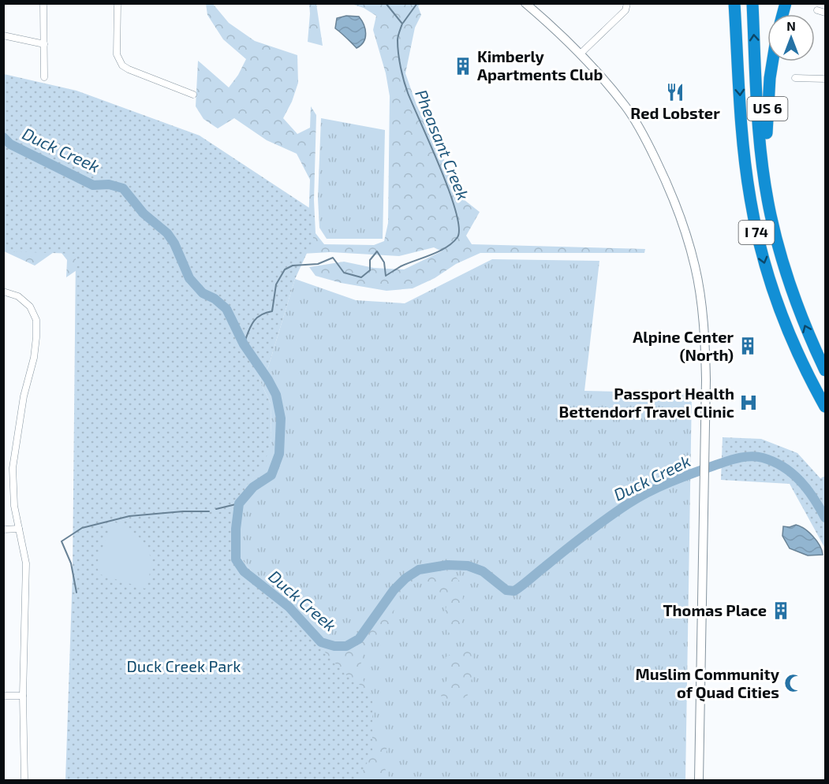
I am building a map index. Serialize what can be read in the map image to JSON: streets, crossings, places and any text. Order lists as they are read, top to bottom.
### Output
{
  "streets": {
    "highway": ["US 6", "I 74"]
  },
  "crossings": [
    ["US 6", "I 74"]
  ],
  "water": ["Pheasant Creek", "Duck Creek"],
  "parks": ["Duck Creek Park"],
  "places": {
    "building": ["Kimberly Apartments Club", "Alpine Center (North)", "Thomas Place"],
    "restaurant": ["Red Lobster"],
    "hospital": ["Passport Health Bettendorf Travel Clinic"],
    "mosque": ["Muslim Community of Quad Cities"]
  },
  "north": "top"
}
